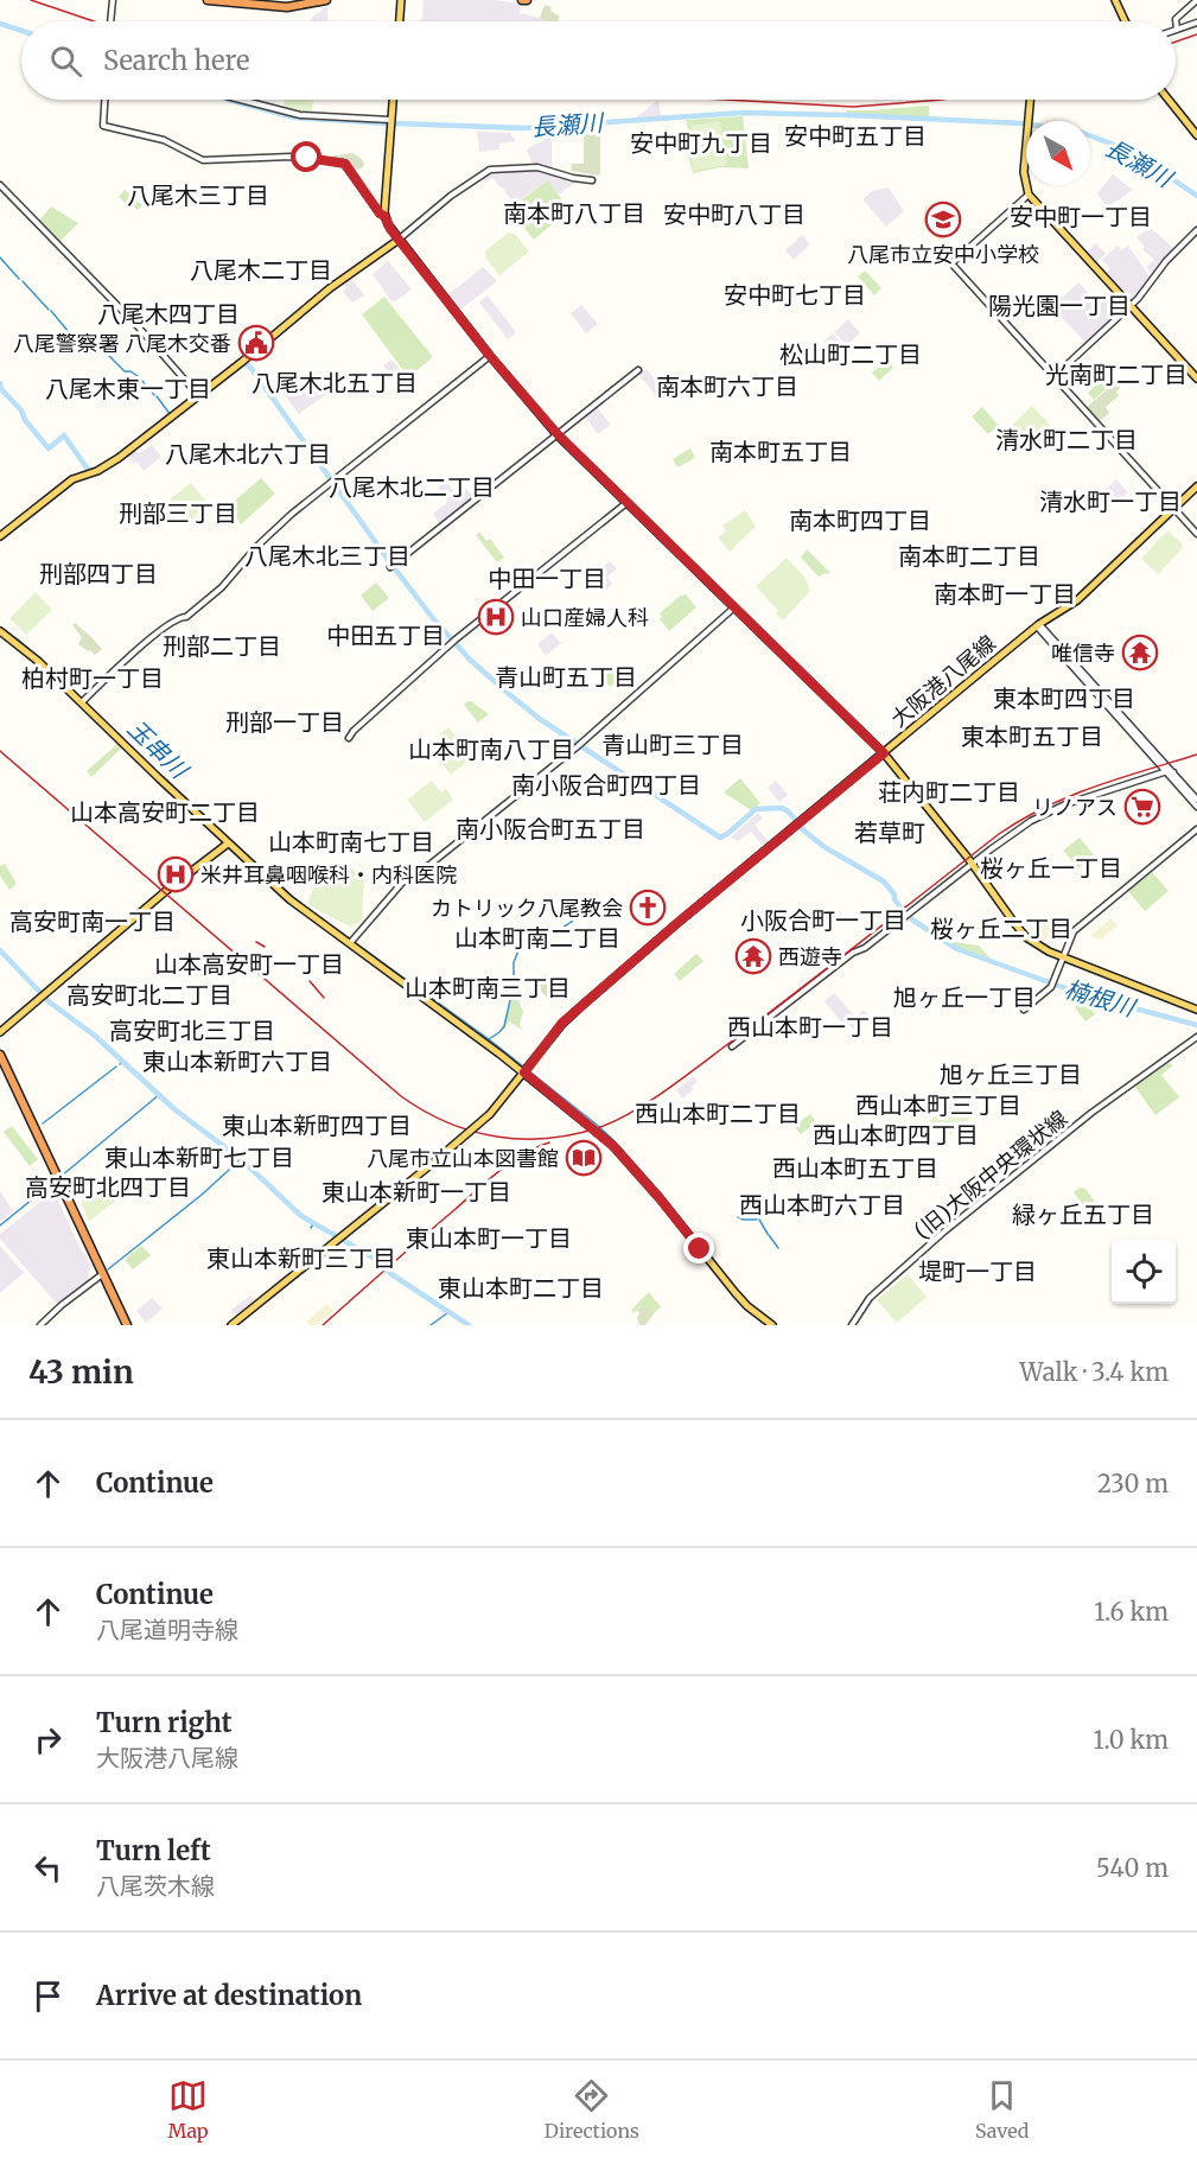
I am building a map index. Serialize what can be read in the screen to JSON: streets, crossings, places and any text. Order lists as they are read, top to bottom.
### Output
{
  "streets": {
    "main road": ["大阪港八尾線"],
    "street": ["(旧)大阪中央環状線"]
  },
  "districts": [
    "安中町五丁目",
    "安中町九丁目",
    "八尾木三丁目",
    "南本町八丁目",
    "安中町八丁目",
    "安中町一丁目",
    "八尾木二丁目",
    "安中町七丁目",
    "陽光園一丁目",
    "八尾木四丁目",
    "松山町二丁目",
    "光南町二丁目",
    "八尾木北五丁目",
    "南本町六丁目",
    "八尾木東一丁目",
    "清水町二丁目",
    "南本町五丁目",
    "八尾木北六丁目",
    "八尾木北二丁目",
    "清水町一丁目",
    "刑部三丁目",
    "南本町四丁目",
    "八尾木北三丁目",
    "南本町二丁目",
    "刑部四丁目",
    "中田一丁目",
    "南本町一丁目",
    "中田五丁目",
    "刑部二丁目",
    "青山町五丁目",
    "柏村町一丁目",
    "東本町四丁目",
    "刑部一丁目",
    "東本町五丁目",
    "青山町三丁目",
    "山本町南八丁目",
    "南小阪合町四丁目",
    "荘内町二丁目",
    "山本高安町二丁目",
    "南小阪合町五丁目",
    "若草町",
    "山本町南七丁目",
    "桜ヶ丘一丁目",
    "小阪合町一丁目",
    "高安町南一丁目",
    "桜ヶ丘二丁目",
    "山本町南二丁目",
    "山本高安町一丁目",
    "山本町南三丁目",
    "高安町北二丁目",
    "旭ヶ丘一丁目",
    "西山本町一丁目",
    "高安町北三丁目",
    "東山本新町六丁目",
    "旭ヶ丘三丁目",
    "西山本町三丁目",
    "西山本町二丁目",
    "東山本新町四丁目",
    "西山本町四丁目",
    "東山本新町七丁目",
    "西山本町五丁目",
    "高安町北四丁目",
    "東山本新町一丁目",
    "西山本町六丁目",
    "緑ヶ丘五丁目",
    "東山本町一丁目",
    "東山本新町三丁目",
    "堤町一丁目",
    "東山本町二丁目"
  ],
  "water": ["長瀬川", "玉串川", "楠根川"],
  "places": {
    "school or university": ["八尾市立安中小学校"],
    "public building": ["八尾警察署 八尾木交番"],
    "hospital": ["山口産婦人科", "米井耳鼻咽喉科・内科医院"],
    "temple": ["唯信寺", "西遊寺"],
    "supermarket": ["リノアス"],
    "church": ["カトリック八尾教会"],
    "library": ["八尾市立山本図書館"]
  },
  "north": "bottom right",
  "page": {
    "search": "Search here",
    "heading": ["43 min", "Walk · 3.4 km"],
    "list": [
      ["Continue", "230 m"],
      ["Continue", "八尾道明寺線", "1.6 km"],
      ["Turn right", "大阪港八尾線", "1.0 km"],
      ["Turn left", "八尾茨木線", "540 m"],
      "Arrive at destination"
    ],
    "nav": ["Map", "Directions", "Saved"]
  }
}
